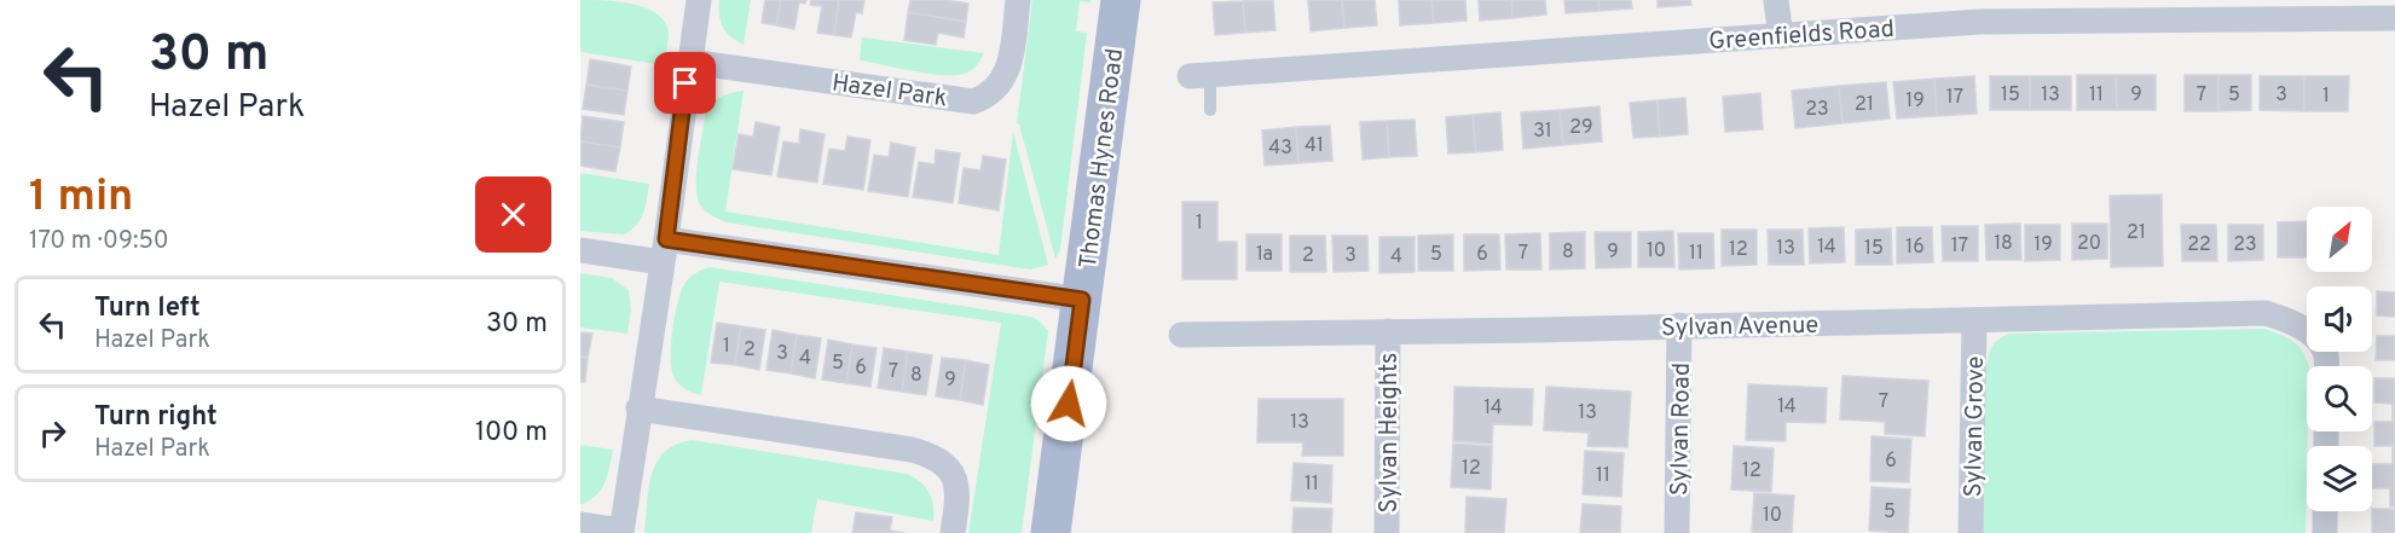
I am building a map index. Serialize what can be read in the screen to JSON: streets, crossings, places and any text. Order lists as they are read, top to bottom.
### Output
{
  "streets": {
    "main road": ["Thomas Hynes Road"],
    "street": [
      "Greenfields Road",
      "Hazel Park",
      "Sylvan Avenue",
      "Sylvan Grove",
      "Sylvan Road",
      "Sylvan Heights"
    ]
  },
  "crossings": [
    ["Sylvan Avenue", "Sylvan Grove"],
    ["Sylvan Avenue", "Sylvan Road"],
    ["Sylvan Avenue", "Sylvan Heights"]
  ],
  "house_numbers": [
    "15",
    "13",
    "11",
    "9",
    "7",
    "5",
    "3",
    "1",
    "17",
    "19",
    "21",
    "23",
    "29",
    "31",
    "41",
    "43",
    "1",
    "21",
    "18",
    "20",
    "19",
    "22",
    "23",
    "17",
    "14",
    "16",
    "13",
    "15",
    "12",
    "10",
    "8",
    "9",
    "7",
    "11",
    "1a",
    "5",
    "6",
    "2",
    "3",
    "4",
    "1",
    "2",
    "3",
    "4",
    "5",
    "6",
    "7",
    "8",
    "9",
    "7",
    "14",
    "14",
    "13",
    "13",
    "6",
    "12",
    "12",
    "11",
    "11",
    "5",
    "10"
  ],
  "north": "top right",
  "page": {
    "turn": ["30 m", "Hazel Park"],
    "heading": ["1 min", "170 m · 09:50"],
    "list": [
      {
        "name": "Turn left",
        "note": "Hazel Park",
        "value": "30 m"
      },
      {
        "name": "Turn right",
        "note": "Hazel Park",
        "value": "100 m"
      }
    ]
  }
}
